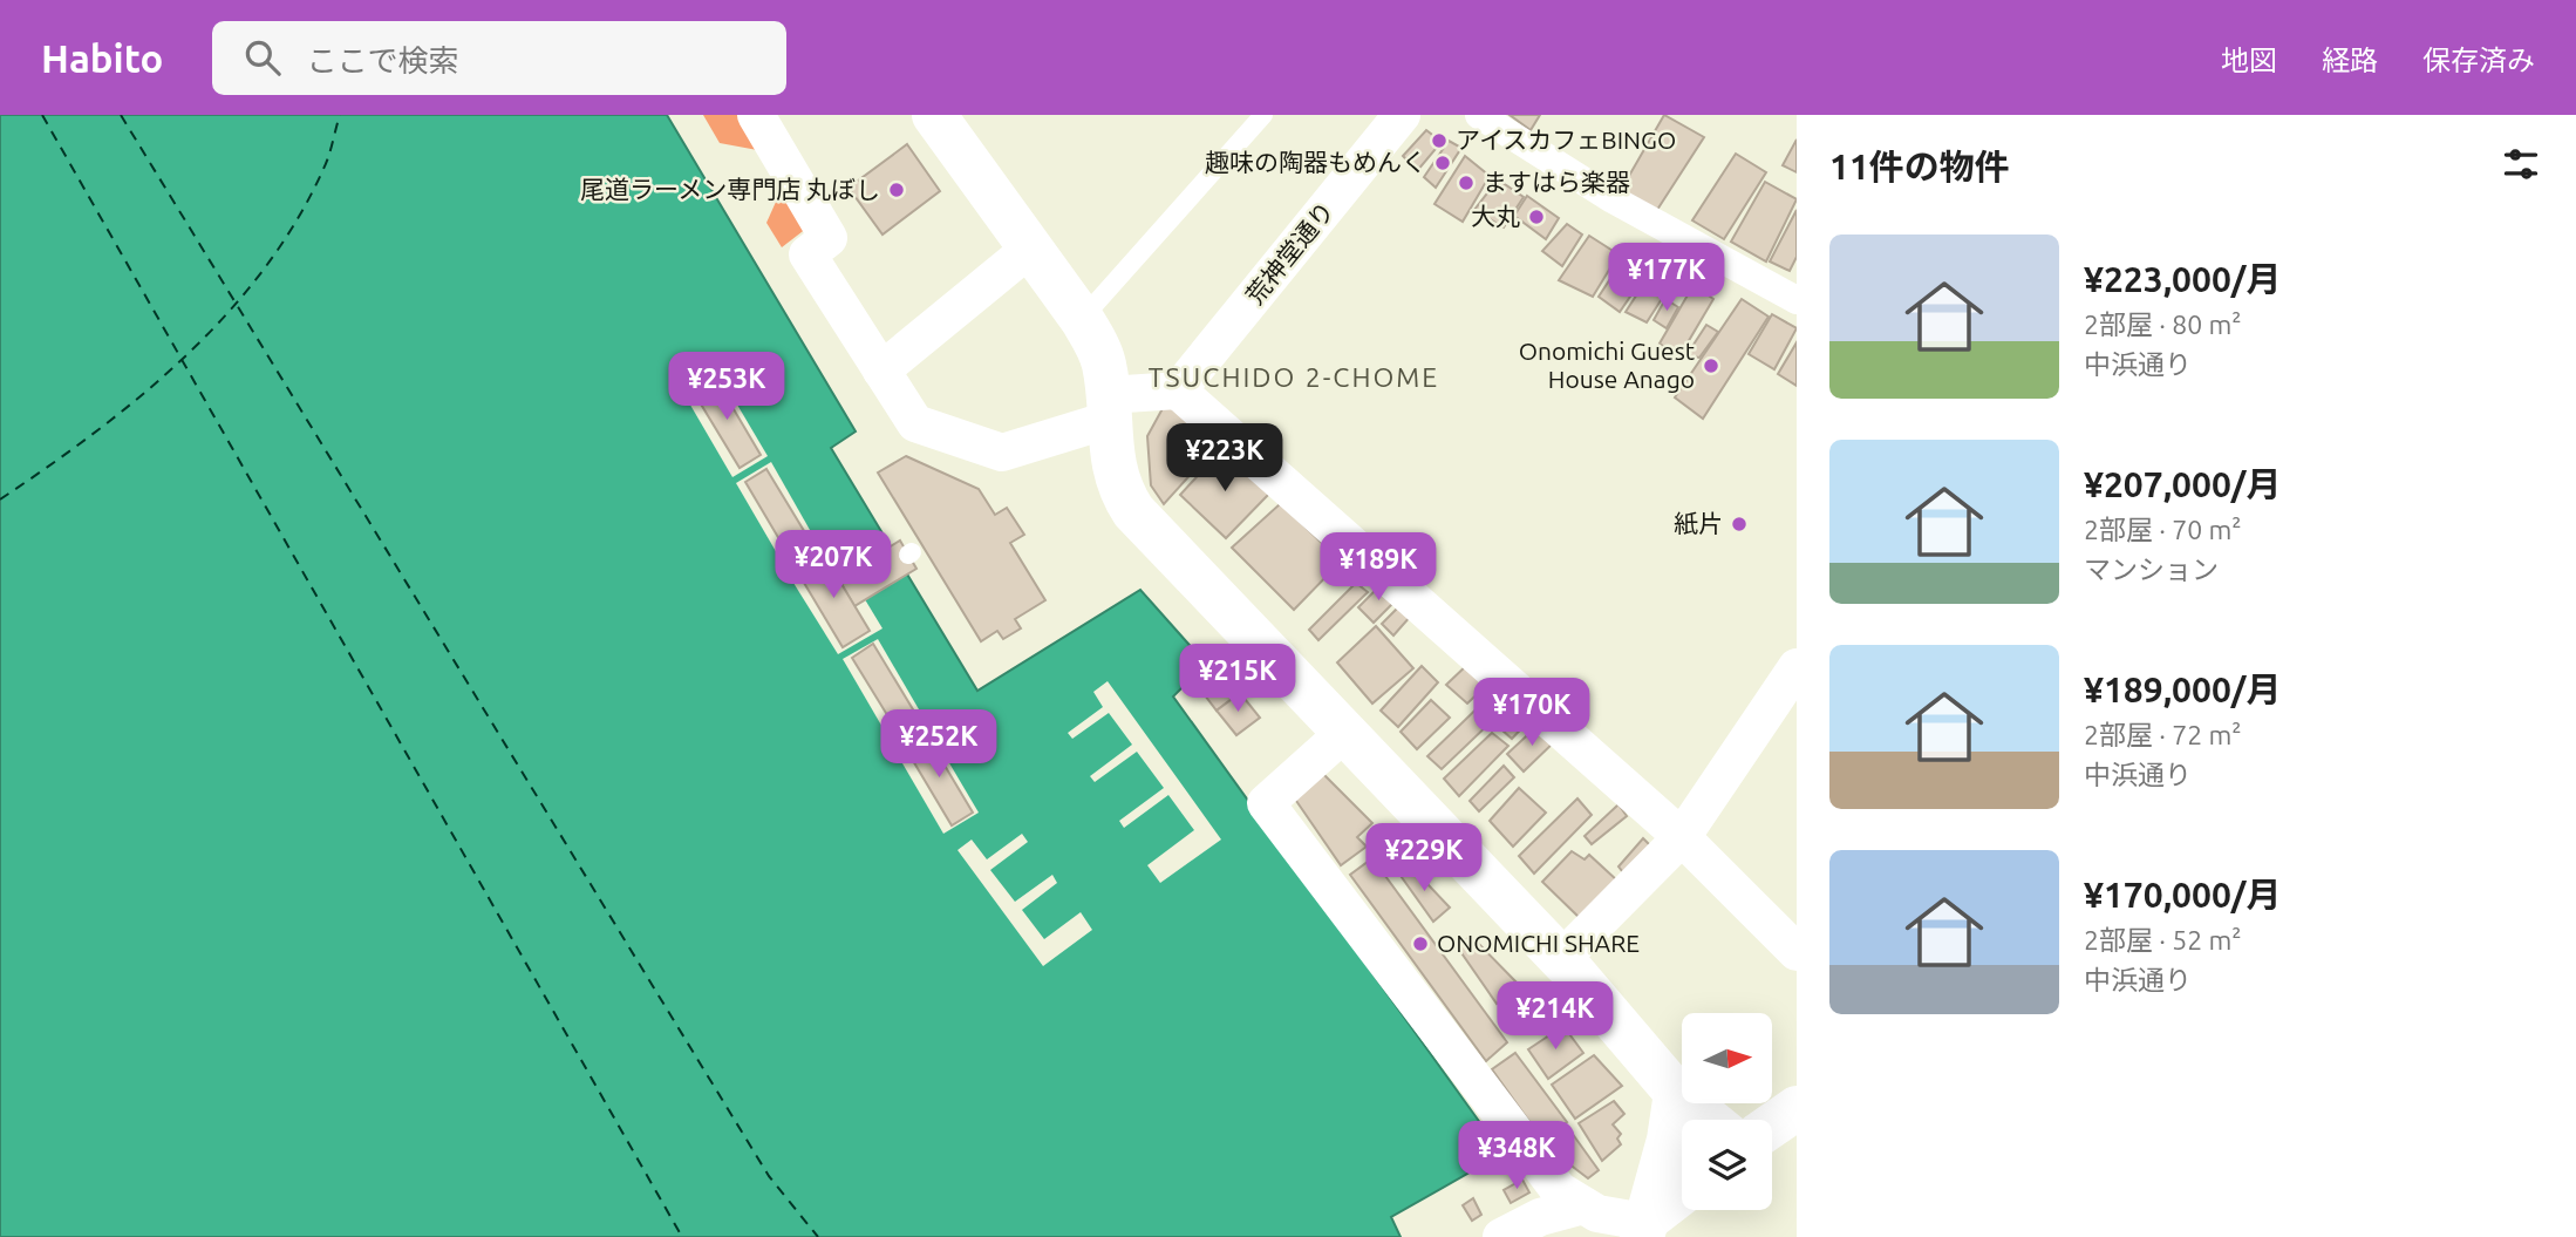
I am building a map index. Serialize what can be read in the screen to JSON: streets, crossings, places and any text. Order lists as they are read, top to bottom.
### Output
{
  "streets": {
    "street": ["荒神堂通り"]
  },
  "districts": ["TSUCHIDO 2-CHOME"],
  "places": [
    "アイスカフェBINGO",
    "趣味の陶器もめんく",
    "ますはら楽器",
    "尾道ラーメン専門店 丸ぼし",
    "大丸",
    "Onomichi Guest House Anago",
    "紙片",
    "ONOMICHI SHARE"
  ],
  "north": "right",
  "page": {
    "header": "Habito",
    "search": "ここで検索",
    "nav": ["地図", "経路", "保存済み"],
    "heading": "11件の物件",
    "list": [
      {
        "name": "¥223,000/月",
        "note": "2部屋 · 80 m² · 中浜通り"
      },
      {
        "name": "¥207,000/月",
        "note": "2部屋 · 70 m² · マンション"
      },
      {
        "name": "¥189,000/月",
        "note": "2部屋 · 72 m² · 中浜通り"
      },
      {
        "name": "¥170,000/月",
        "note": "2部屋 · 52 m² · 中浜通り"
      }
    ],
    "price": [
      "¥177K",
      "¥253K",
      "¥223K",
      "¥207K",
      "¥189K",
      "¥215K",
      "¥170K",
      "¥252K",
      "¥229K",
      "¥214K",
      "¥348K"
    ]
  }
}
